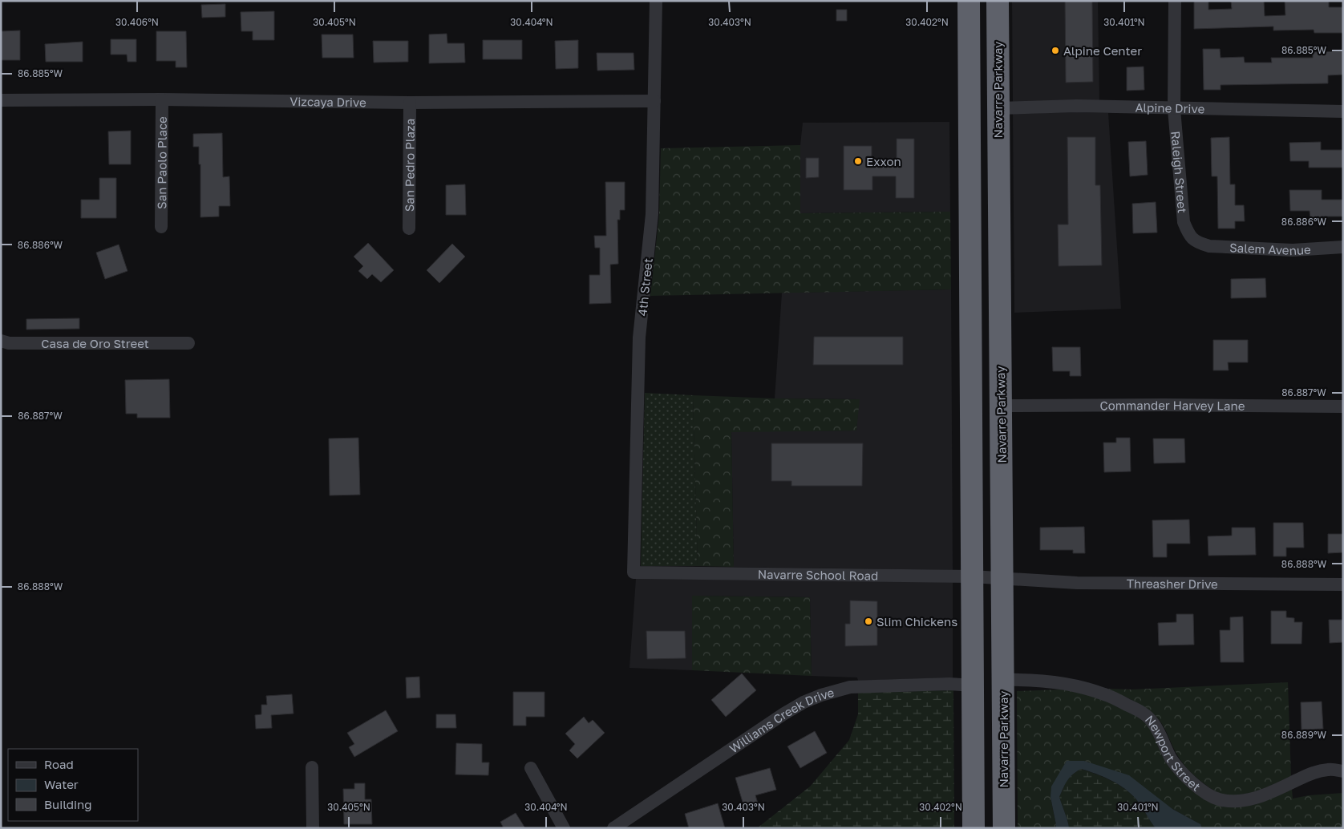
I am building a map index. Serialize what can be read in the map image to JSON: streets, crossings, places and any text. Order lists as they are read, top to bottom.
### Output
{
  "streets": {
    "highway": ["Navarre Parkway"],
    "street": [
      "Vizcaya Drive",
      "Alpine Drive",
      "San Paolo Place",
      "San Pedro Plaza",
      "Raleigh Street",
      "Salem Avenue",
      "4th Street",
      "Casa de Oro Street",
      "Commander Harvey Lane",
      "Navarre School Road",
      "Threasher Drive",
      "Williams Creek Drive",
      "Newport Street"
    ]
  },
  "crossings": [
    ["Navarre Parkway", "Alpine Drive"],
    ["Navarre Parkway", "Commander Harvey Lane"],
    ["Navarre Parkway", "Navarre School Road"],
    ["Navarre Parkway", "Threasher Drive"],
    ["Navarre Parkway", "Newport Street"],
    ["Vizcaya Drive", "San Paolo Place"],
    ["Vizcaya Drive", "San Pedro Plaza"],
    ["Vizcaya Drive", "4th Street"],
    ["Alpine Drive", "Raleigh Street"],
    ["Raleigh Street", "Salem Avenue"],
    ["4th Street", "Navarre School Road"],
    ["Navarre School Road", "Threasher Drive"]
  ],
  "places": ["Alpine Center", "Exxon", "Slim Chickens"],
  "legend": ["Road", "Water", "Building"],
  "coordinates": [
    "30.406°N",
    "30.405°N",
    "30.404°N",
    "30.403°N",
    "30.402°N",
    "30.401°N",
    "86.885°W",
    "86.886°W",
    "86.887°W",
    "86.888°W",
    "86.889°W"
  ]
}
